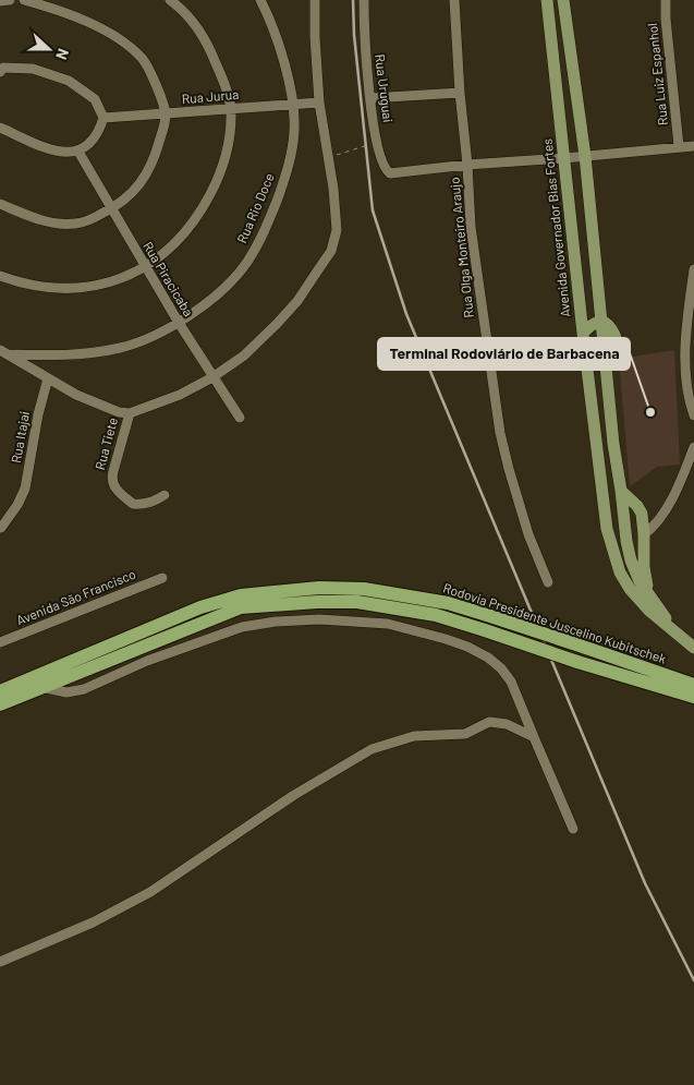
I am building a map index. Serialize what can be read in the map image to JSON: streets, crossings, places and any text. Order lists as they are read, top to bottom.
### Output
{
  "streets": {
    "highway": ["Rodovia Presidente Juscelino Kubitschek"],
    "main road": ["Avenida Governador Bias Fortes"],
    "street": [
      "Rua Luiz Espanhol",
      "Rua Uruguai",
      "Rua Jurua",
      "Rua Rio Doce",
      "Rua Olga Monteiro Araujo",
      "Rua Piracicaba",
      "Rua Itajai",
      "Rua Tiete",
      "Avenida São Francisco"
    ]
  },
  "crossings": [
    ["Rua Uruguai", "Rua Olga Monteiro Araujo"],
    ["Rua Jurua", "Rua Rio Doce"],
    ["Rua Rio Doce", "Rua Piracicaba"]
  ],
  "places": ["Terminal Rodoviário de Barbacena"],
  "north": "right"
}
